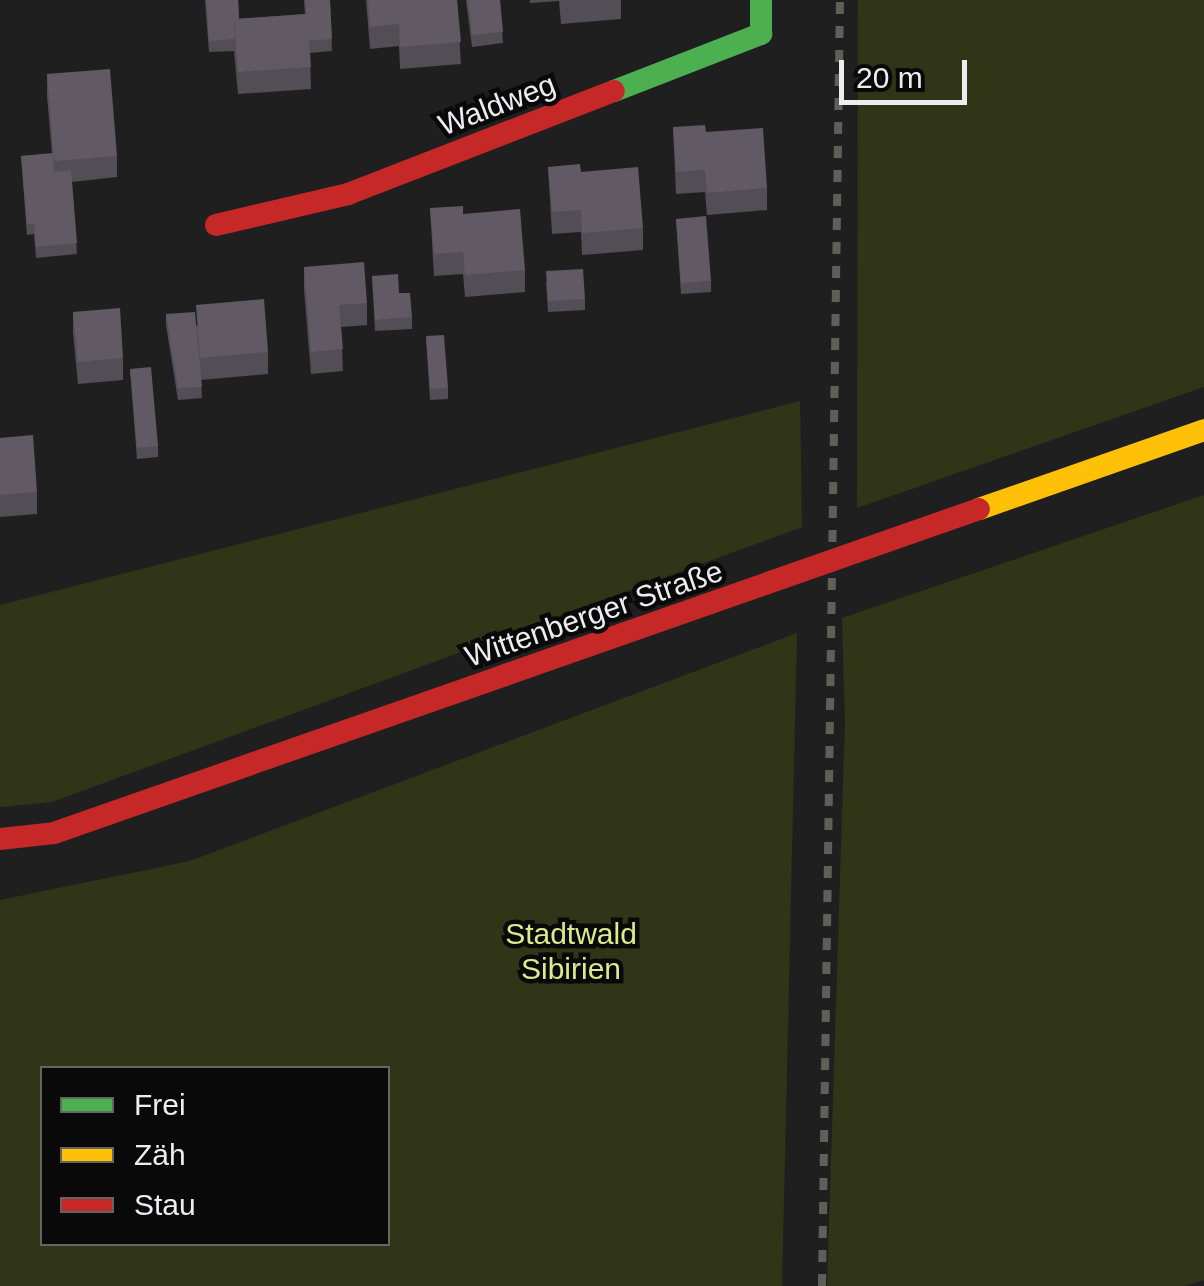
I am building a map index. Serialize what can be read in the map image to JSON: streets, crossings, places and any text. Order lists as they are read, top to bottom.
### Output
{
  "streets": {
    "main road": ["Waldweg", "Wittenberger Straße"]
  },
  "parks": ["Stadtwald Sibirien"],
  "legend": ["Frei", "Zäh", "Stau"],
  "scale_bar": "20 m"
}
